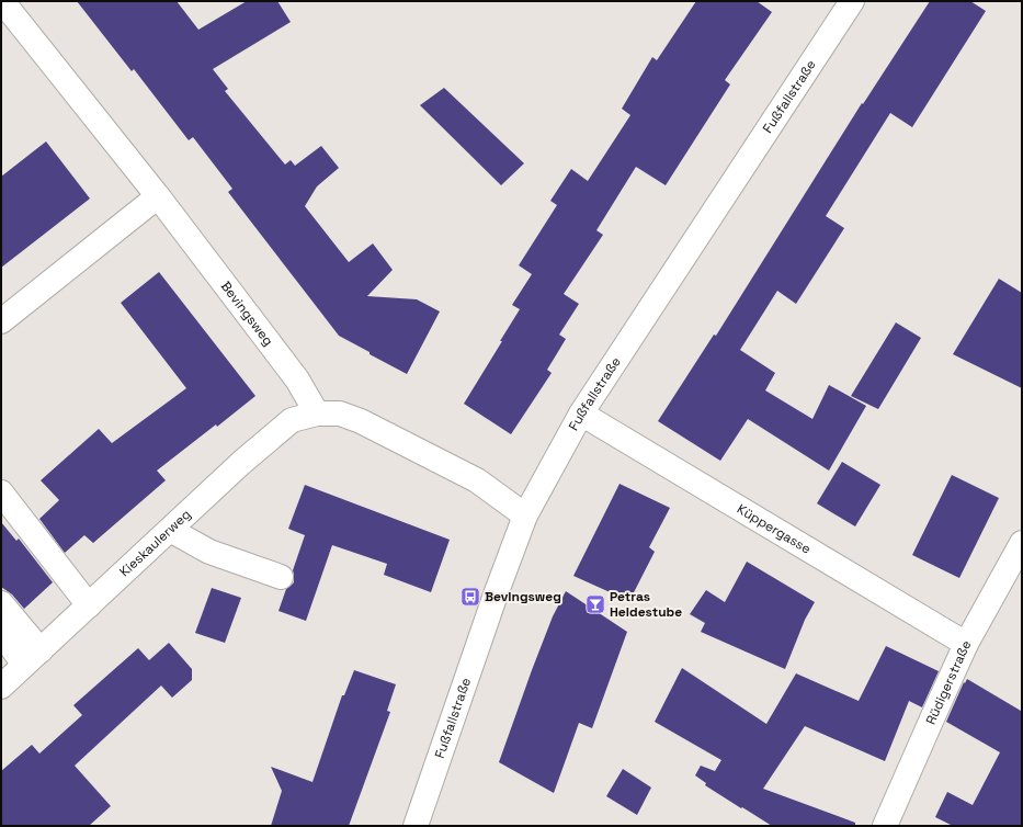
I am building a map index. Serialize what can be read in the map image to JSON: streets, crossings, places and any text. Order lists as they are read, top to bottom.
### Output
{
  "streets": {
    "street": [
      "Fußfallstraße",
      "Bevingsweg",
      "Küppergasse",
      "Kieskaulerweg",
      "Rüdigerstraße"
    ]
  },
  "crossings": [
    ["Fußfallstraße", "Küppergasse"],
    ["Bevingsweg", "Kieskaulerweg"],
    ["Küppergasse", "Rüdigerstraße"]
  ],
  "places": {
    "bus stop": ["Bevingsweg"],
    "bar": ["Petras Heidestube"]
  }
}
